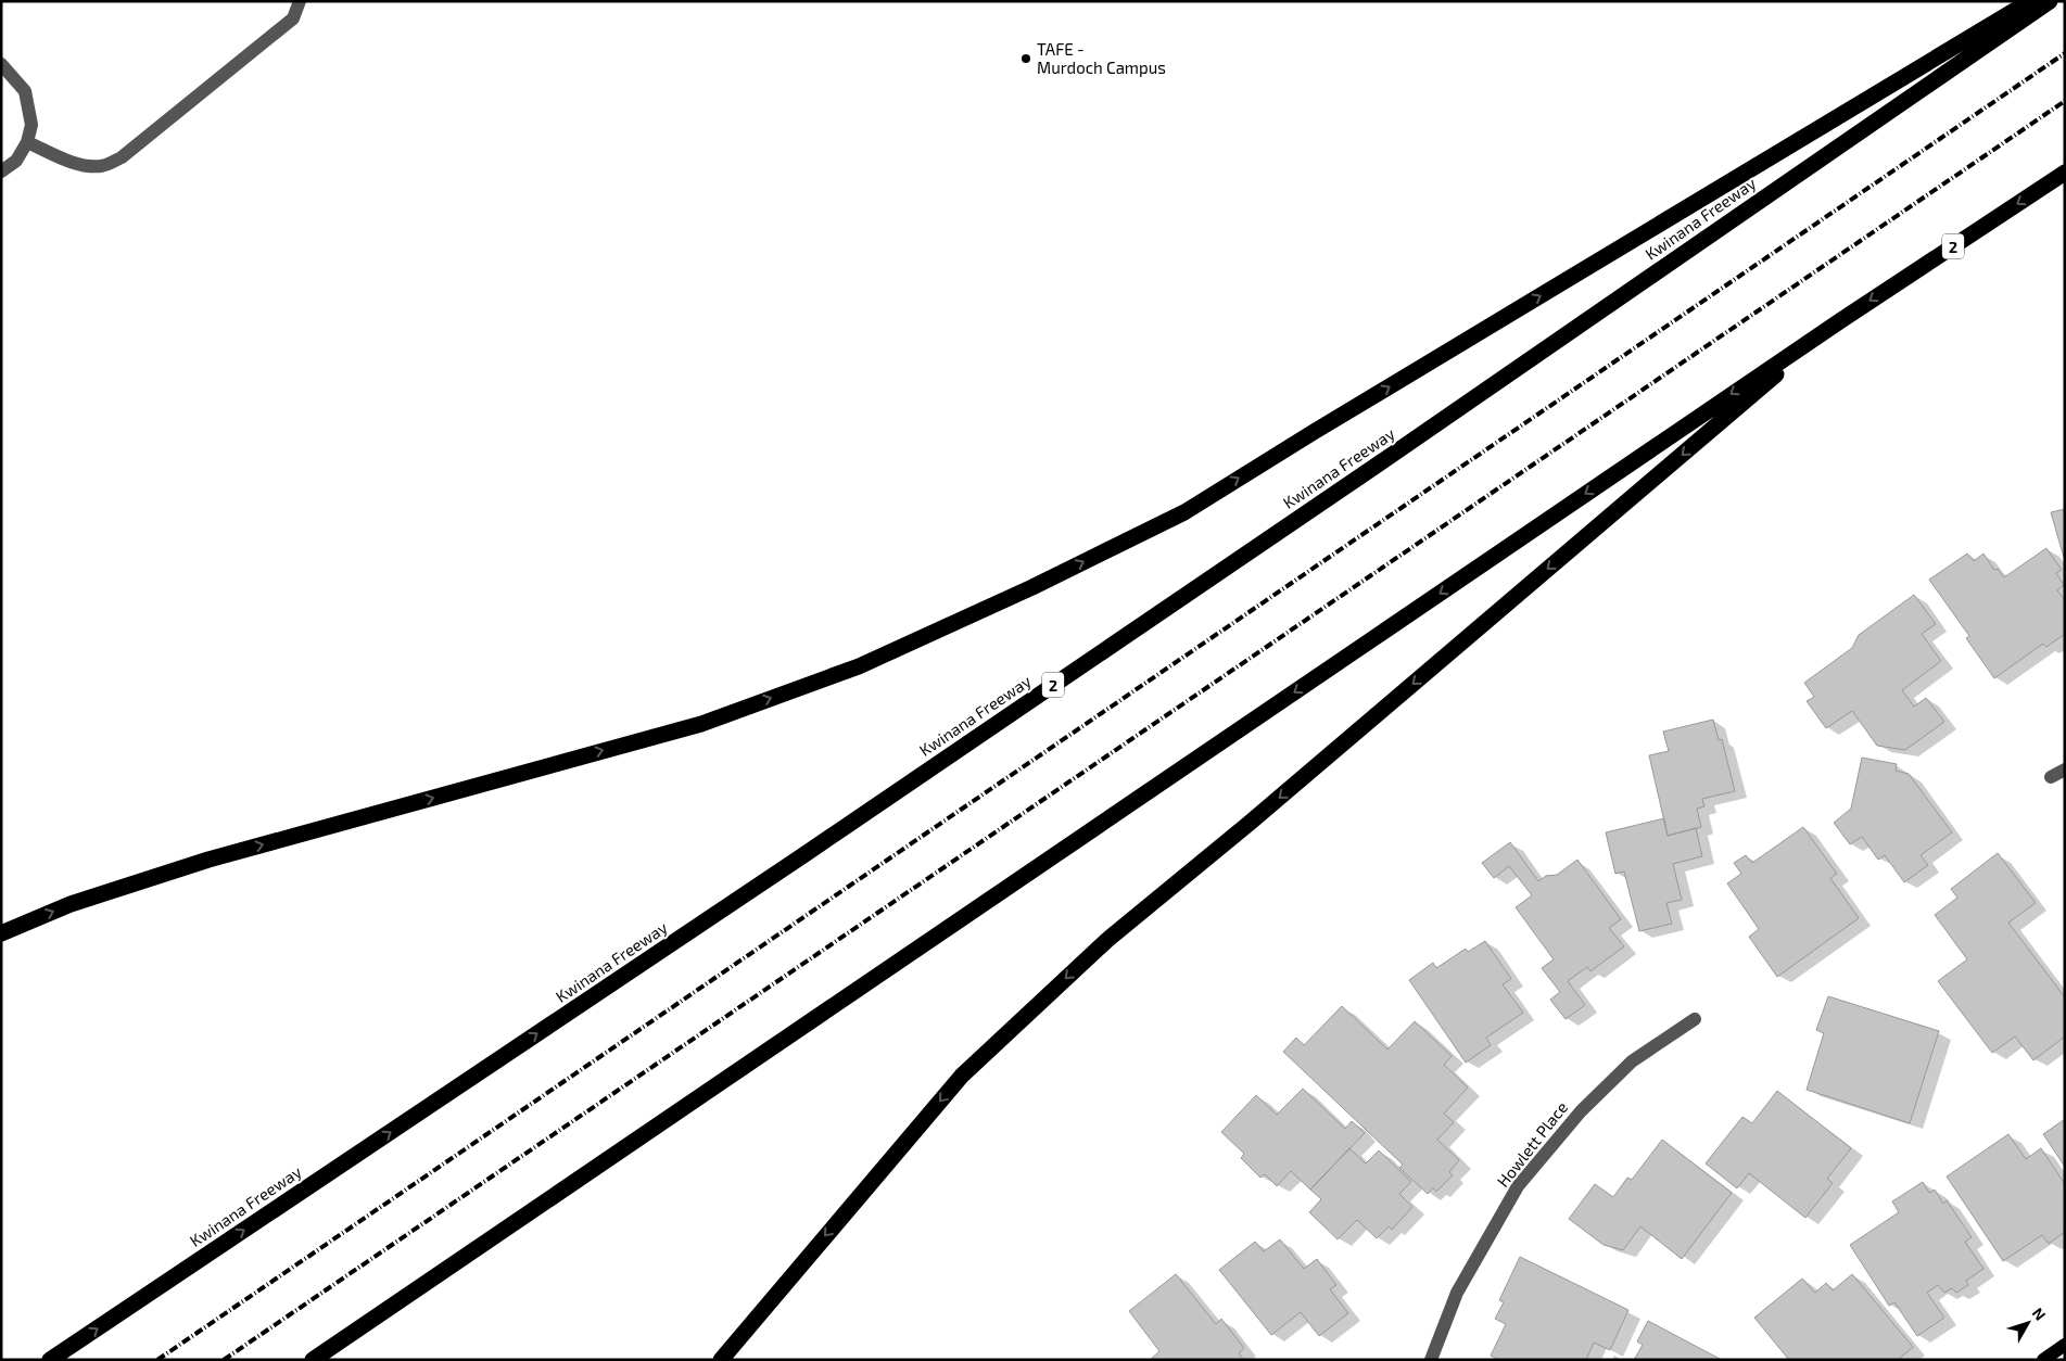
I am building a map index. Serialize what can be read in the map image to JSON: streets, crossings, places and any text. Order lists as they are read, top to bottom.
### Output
{
  "streets": {
    "highway": ["Kwinana Freeway", "2"],
    "street": ["Howlett Place"]
  },
  "places": ["TAFE - Murdoch Campus"],
  "north": "top right"
}
